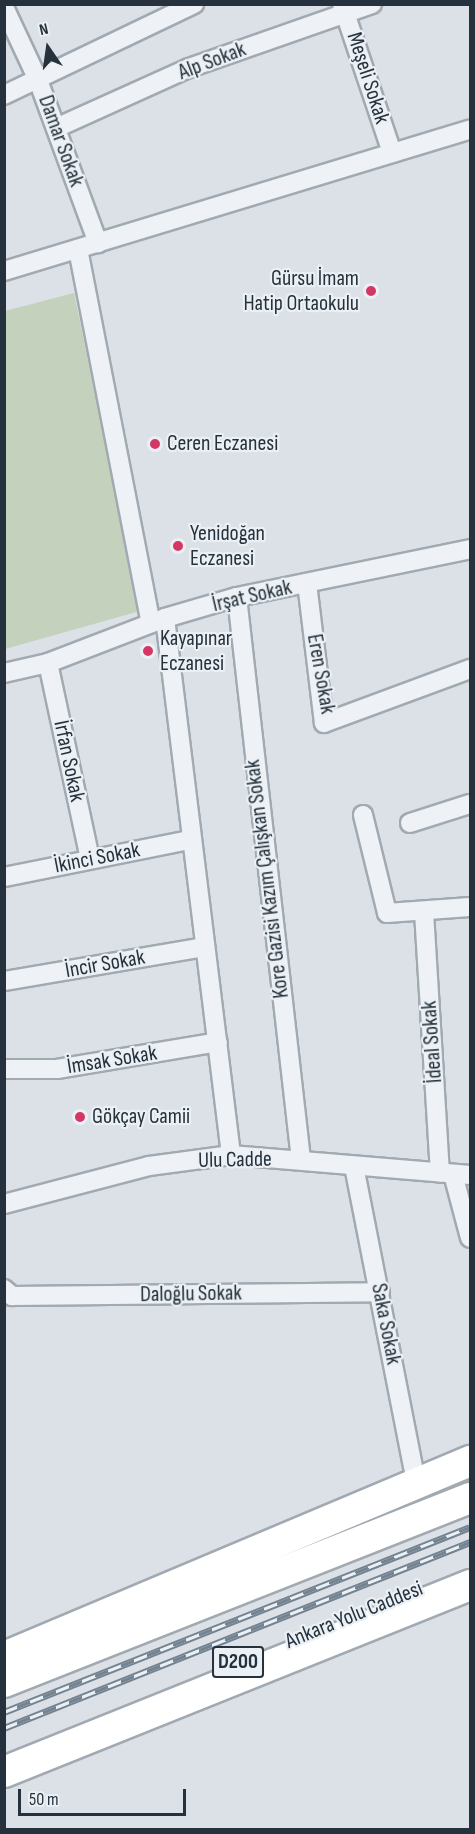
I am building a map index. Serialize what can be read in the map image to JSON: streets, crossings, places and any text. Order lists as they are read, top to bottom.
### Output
{
  "streets": {
    "highway": ["Ankara Yolu Caddesi", "D200"],
    "street": [
      "Alp Sokak",
      "Meşeli Sokak",
      "Damar Sokak",
      "İrşat Sokak",
      "Eren Sokak",
      "İrfan Sokak",
      "İkinci Sokak",
      "Kore Gazisi Kazım Çalışkan Sokak",
      "İncir Sokak",
      "İdeal Sokak",
      "İmsak Sokak",
      "Ulu Cadde",
      "Daloğlu Sokak",
      "Saka Sokak"
    ]
  },
  "crossings": [
    ["Alp Sokak", "Meşeli Sokak"],
    ["Alp Sokak", "Damar Sokak"],
    ["İrşat Sokak", "Eren Sokak"],
    ["İrşat Sokak", "İrfan Sokak"],
    ["İrşat Sokak", "Kore Gazisi Kazım Çalışkan Sokak"],
    ["İrfan Sokak", "İkinci Sokak"],
    ["Kore Gazisi Kazım Çalışkan Sokak", "Ulu Cadde"],
    ["İdeal Sokak", "Ulu Cadde"],
    ["Ulu Cadde", "Saka Sokak"],
    ["Daloğlu Sokak", "Saka Sokak"]
  ],
  "places": [
    "Gürsu İmam Hatip Ortaokulu",
    "Ceren Eczanesi",
    "Yenidoğan Eczanesi",
    "Kayapınar Eczanesi",
    "Gökçay Camii"
  ],
  "scale_bar": "50 m",
  "north": "top"
}
